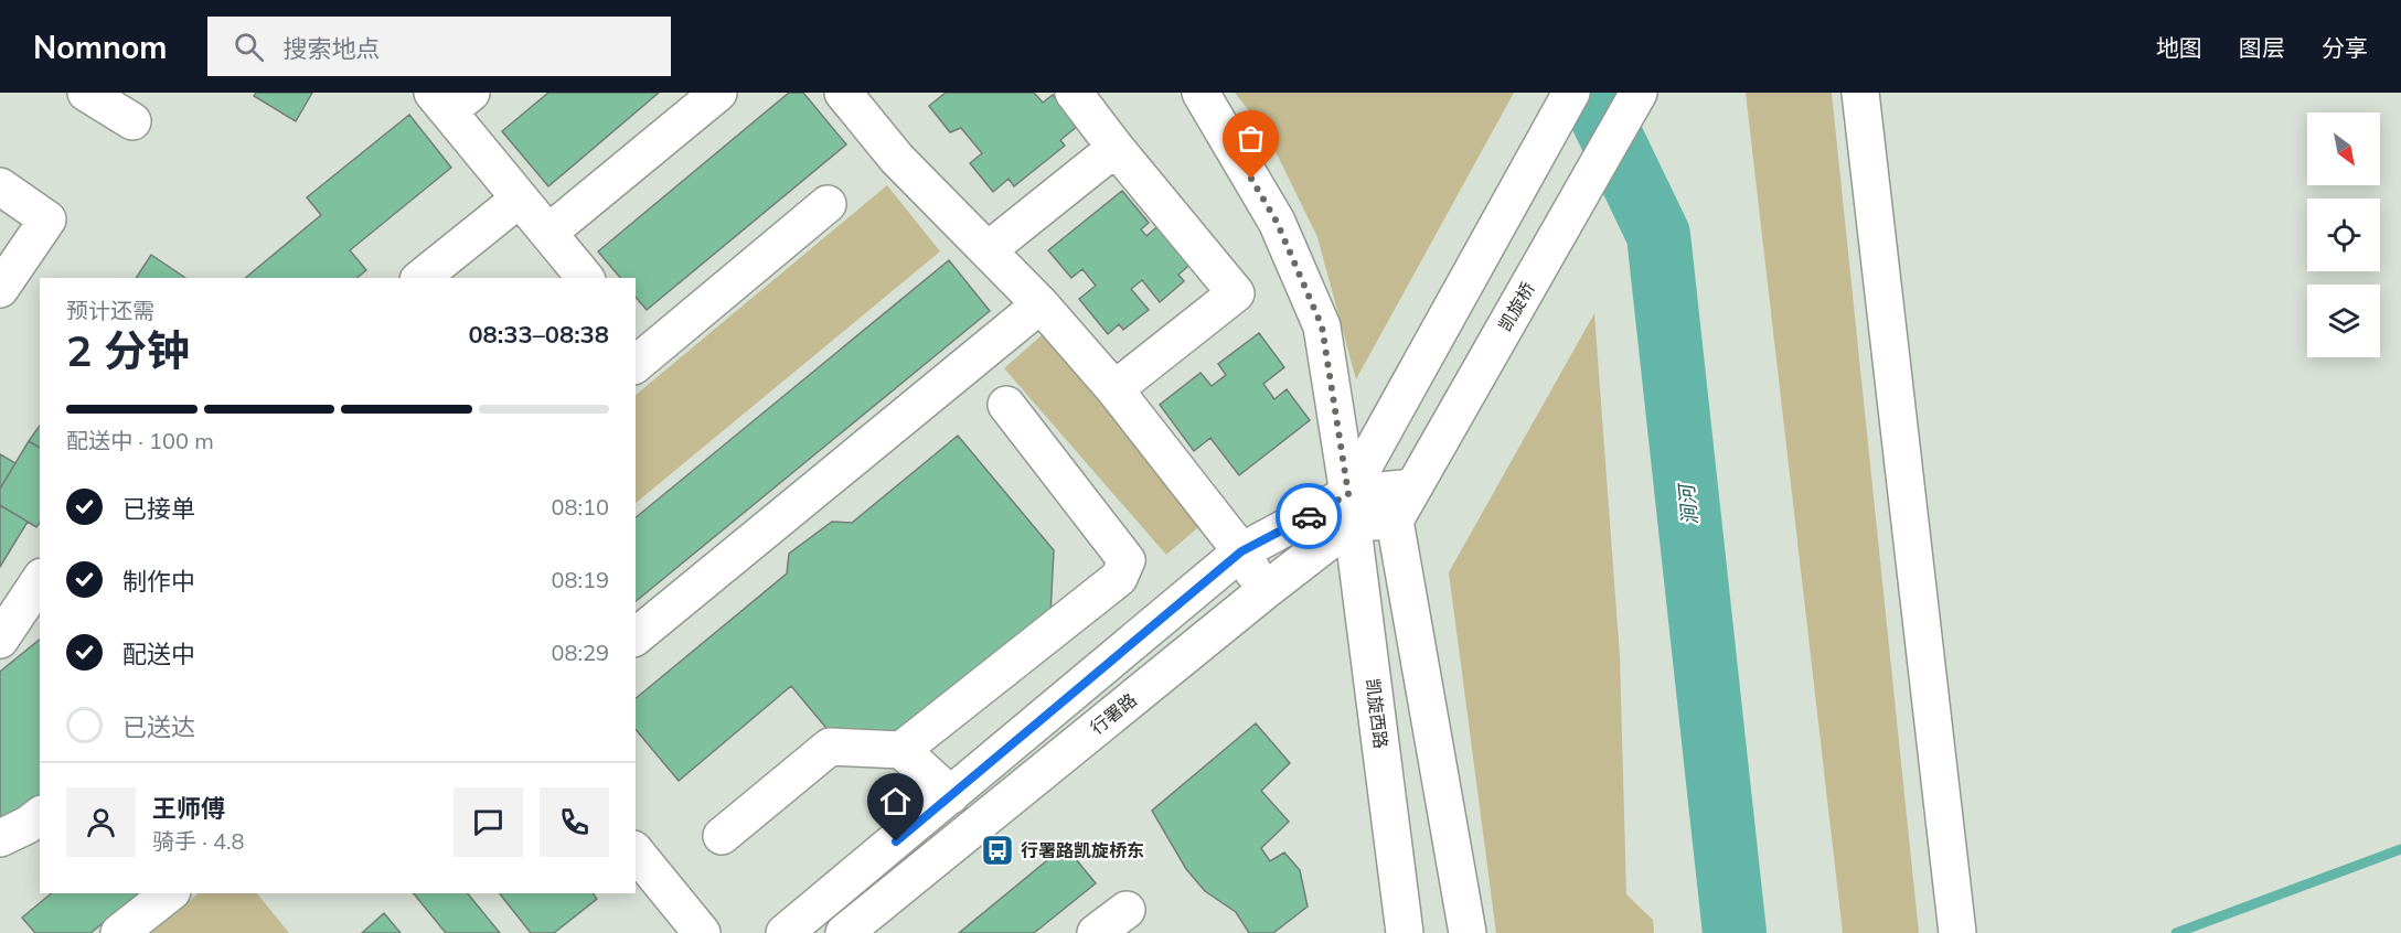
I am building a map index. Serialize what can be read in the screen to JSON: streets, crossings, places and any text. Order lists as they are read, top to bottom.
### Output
{
  "streets": {
    "street": ["凯旋桥", "行署路", "凯旋西路"]
  },
  "crossings": [
    ["行署路", "凯旋西路"]
  ],
  "water": ["涧河"],
  "places": {
    "bus stop": ["行署路凯旋桥东"]
  },
  "north": "bottom right",
  "page": {
    "header": "Nomnom",
    "search": "搜索地点",
    "nav": ["地图", "图层", "分享"],
    "heading": ["2 分钟", "预计还需", "08:33–08:38"],
    "panel": ["王师傅", "骑手 · 4.8"],
    "bar": "配送中 · 100 m",
    "list": [
      ["已接单", "08:10"],
      ["制作中", "08:19"],
      ["配送中", "08:29"],
      "已送达"
    ]
  }
}
